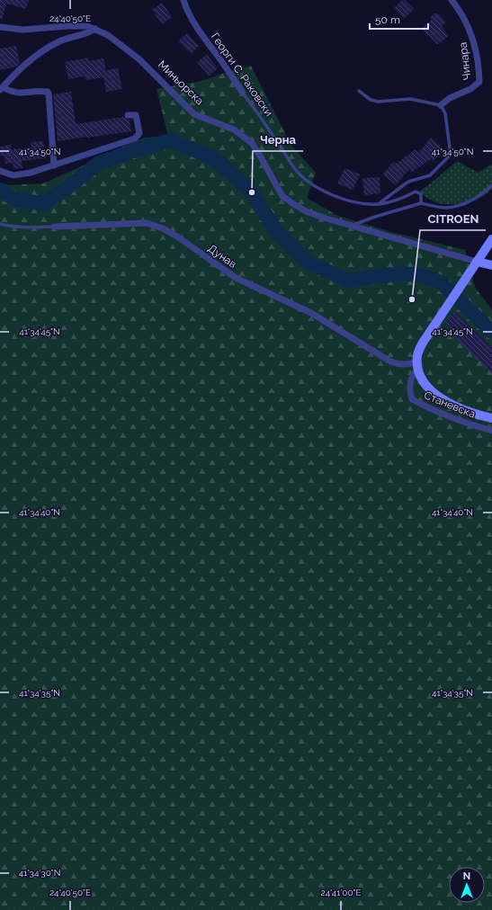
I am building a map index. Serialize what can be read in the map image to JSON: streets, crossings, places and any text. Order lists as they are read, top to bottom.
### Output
{
  "streets": {
    "street": [
      "Чинара",
      "Георги С. Раковски",
      "Миньорска",
      "Дунав",
      "Станевска"
    ]
  },
  "crossings": [
    ["Дунав", "Станевска"]
  ],
  "places": ["Черна", "CITROEN"],
  "scale_bar": "50 m",
  "north": "top",
  "coordinates": [
    "24°40'50\"E",
    "41°34'50\"N",
    "41°34'45\"N",
    "41°34'40\"N",
    "41°34'35\"N",
    "41°34'30\"N",
    "24°41'00\"E"
  ]
}
